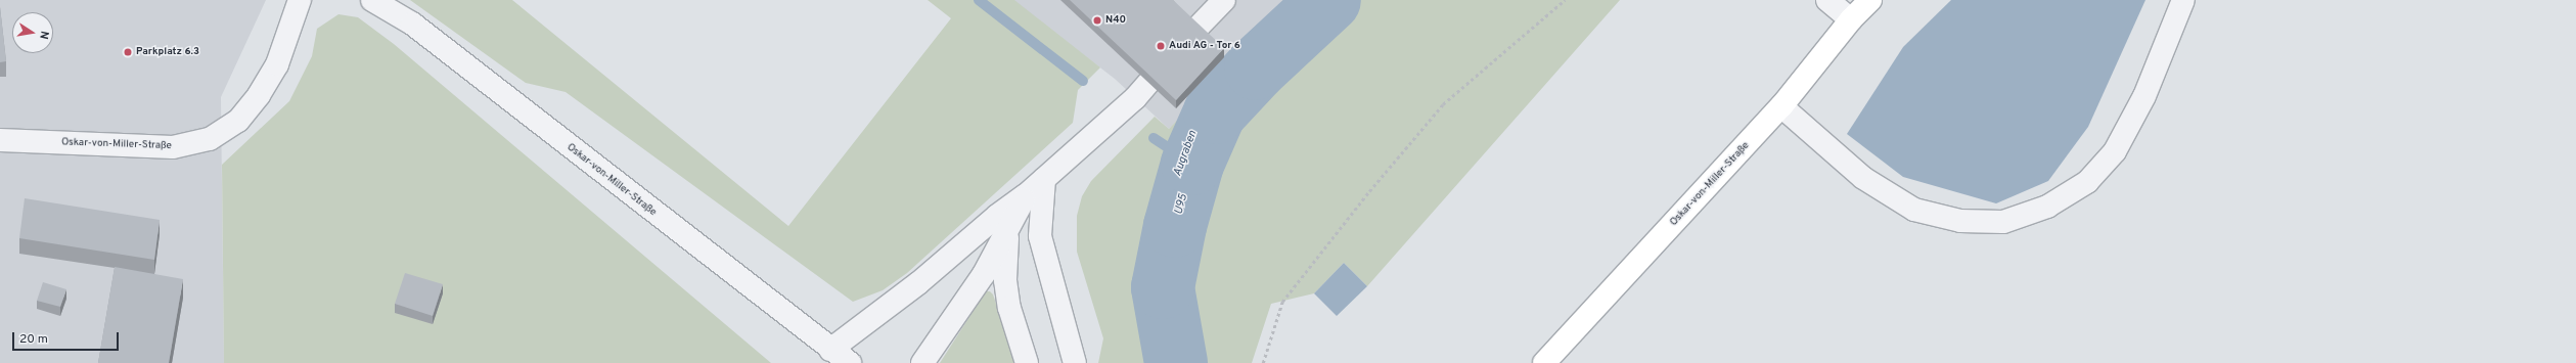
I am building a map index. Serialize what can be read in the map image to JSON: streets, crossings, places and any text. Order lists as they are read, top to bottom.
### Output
{
  "streets": {
    "main road": ["Oskar-von-Miller-Straße"]
  },
  "water": ["Augraben", "U95"],
  "places": ["N40", "Audi AG - Tor 6", "Parkplatz 6.3"],
  "scale_bar": "20 m",
  "north": "right"
}
